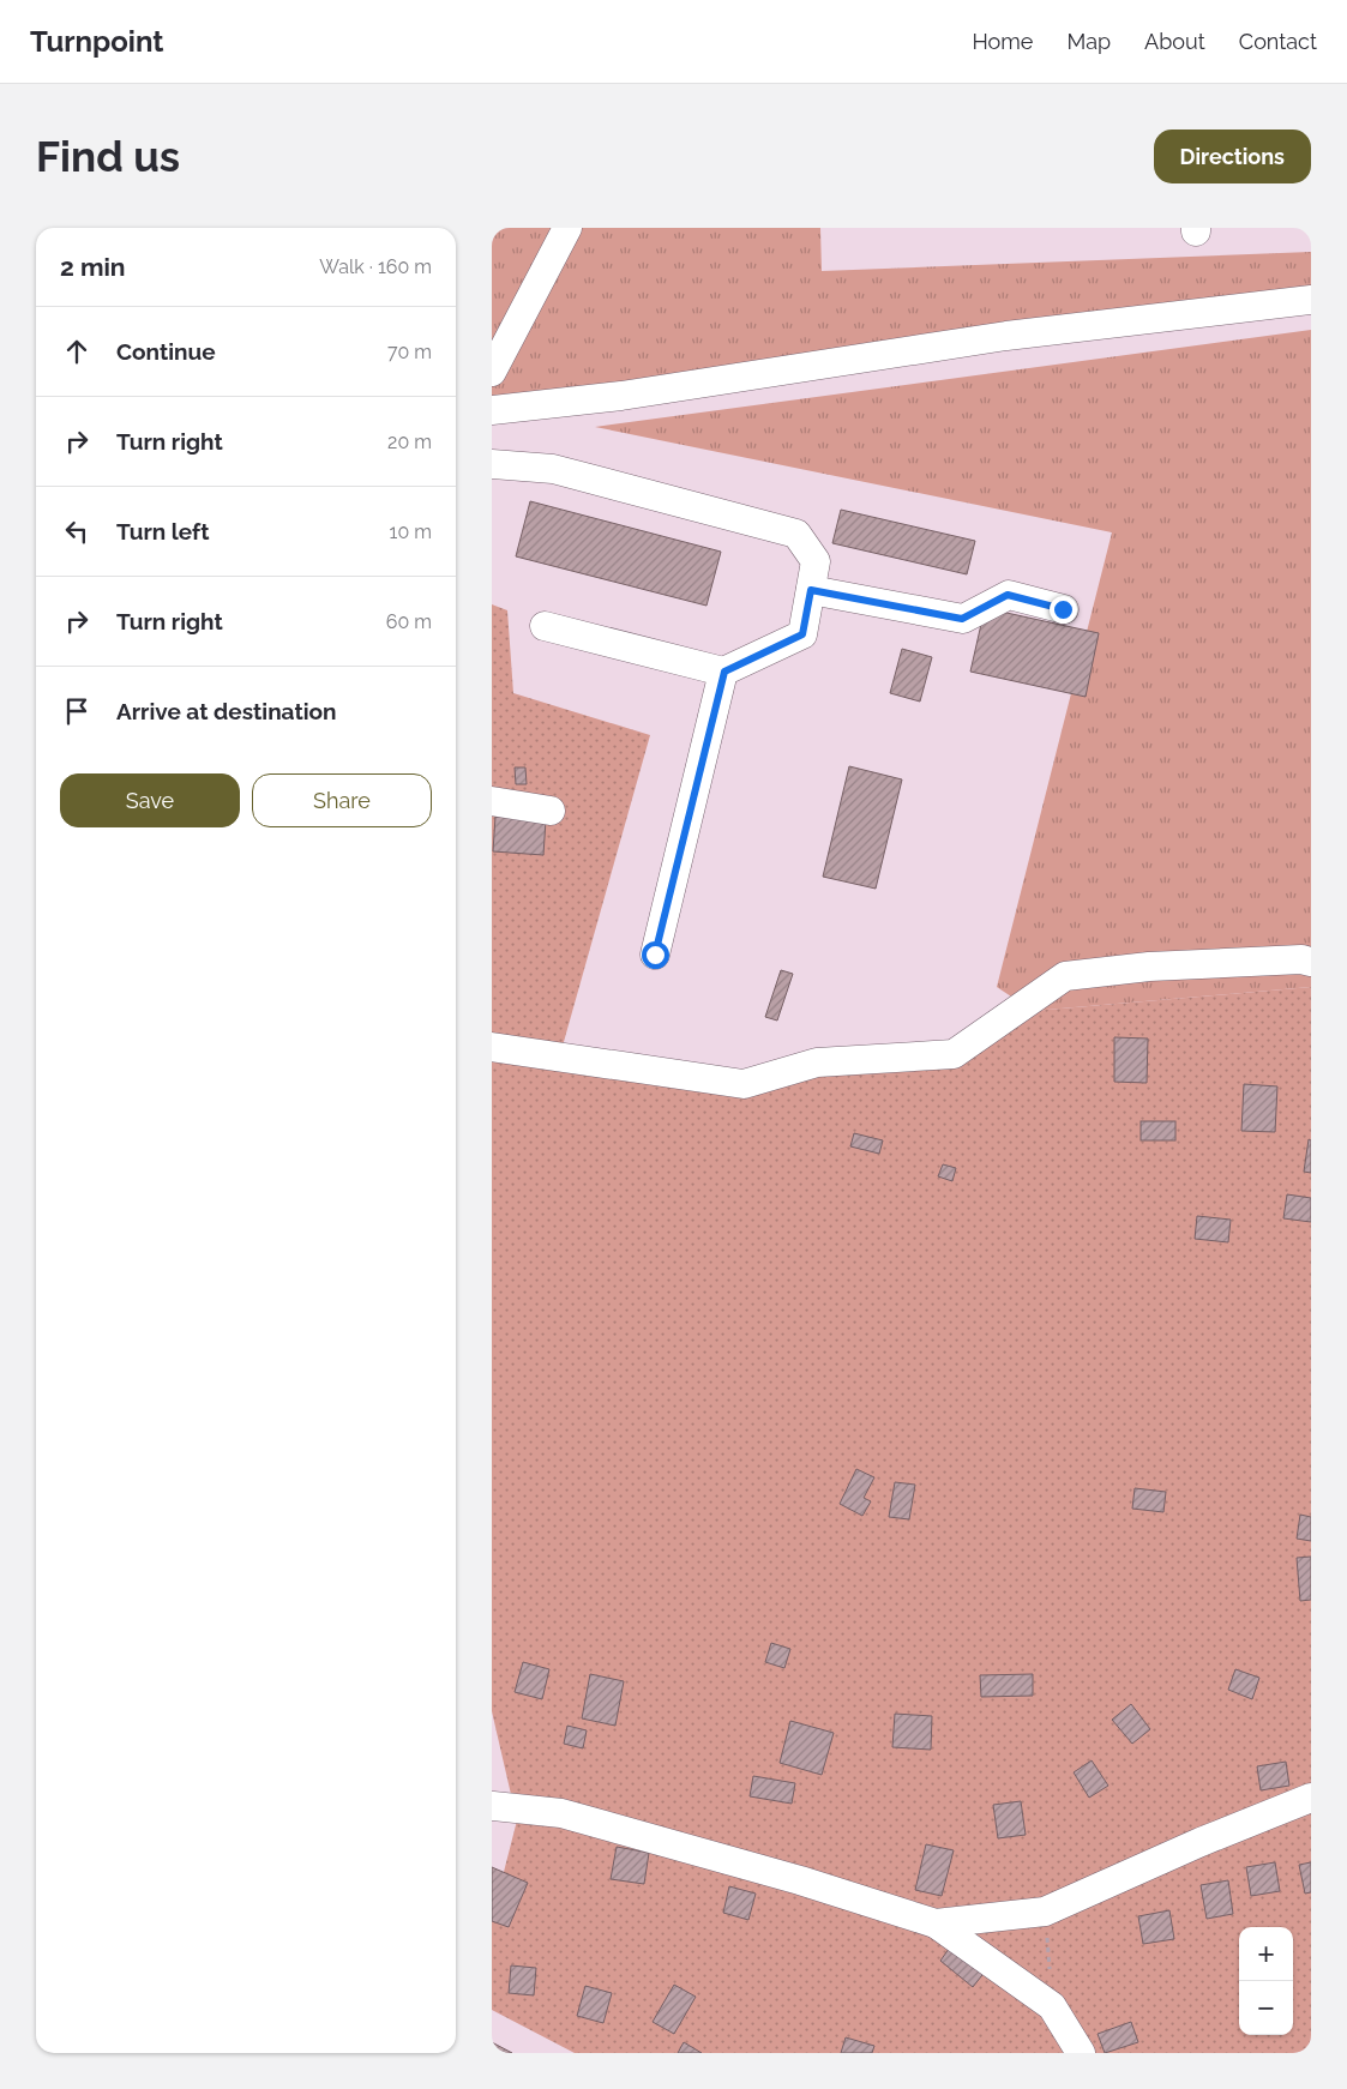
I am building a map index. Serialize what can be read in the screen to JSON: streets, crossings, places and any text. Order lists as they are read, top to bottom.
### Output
{
  "page": {
    "header": "Turnpoint",
    "nav": [
      "Home",
      "Map",
      "About",
      "Contact"
    ],
    "buttons": [
      "Directions",
      ["Save", "Share"]
    ],
    "title": "Find us",
    "heading": ["2 min", "Walk · 160 m"],
    "list": [
      ["Continue", "70 m"],
      ["Turn right", "20 m"],
      ["Turn left", "10 m"],
      ["Turn right", "60 m"],
      "Arrive at destination"
    ],
    "map_buttons": ["+", "−"]
  }
}
